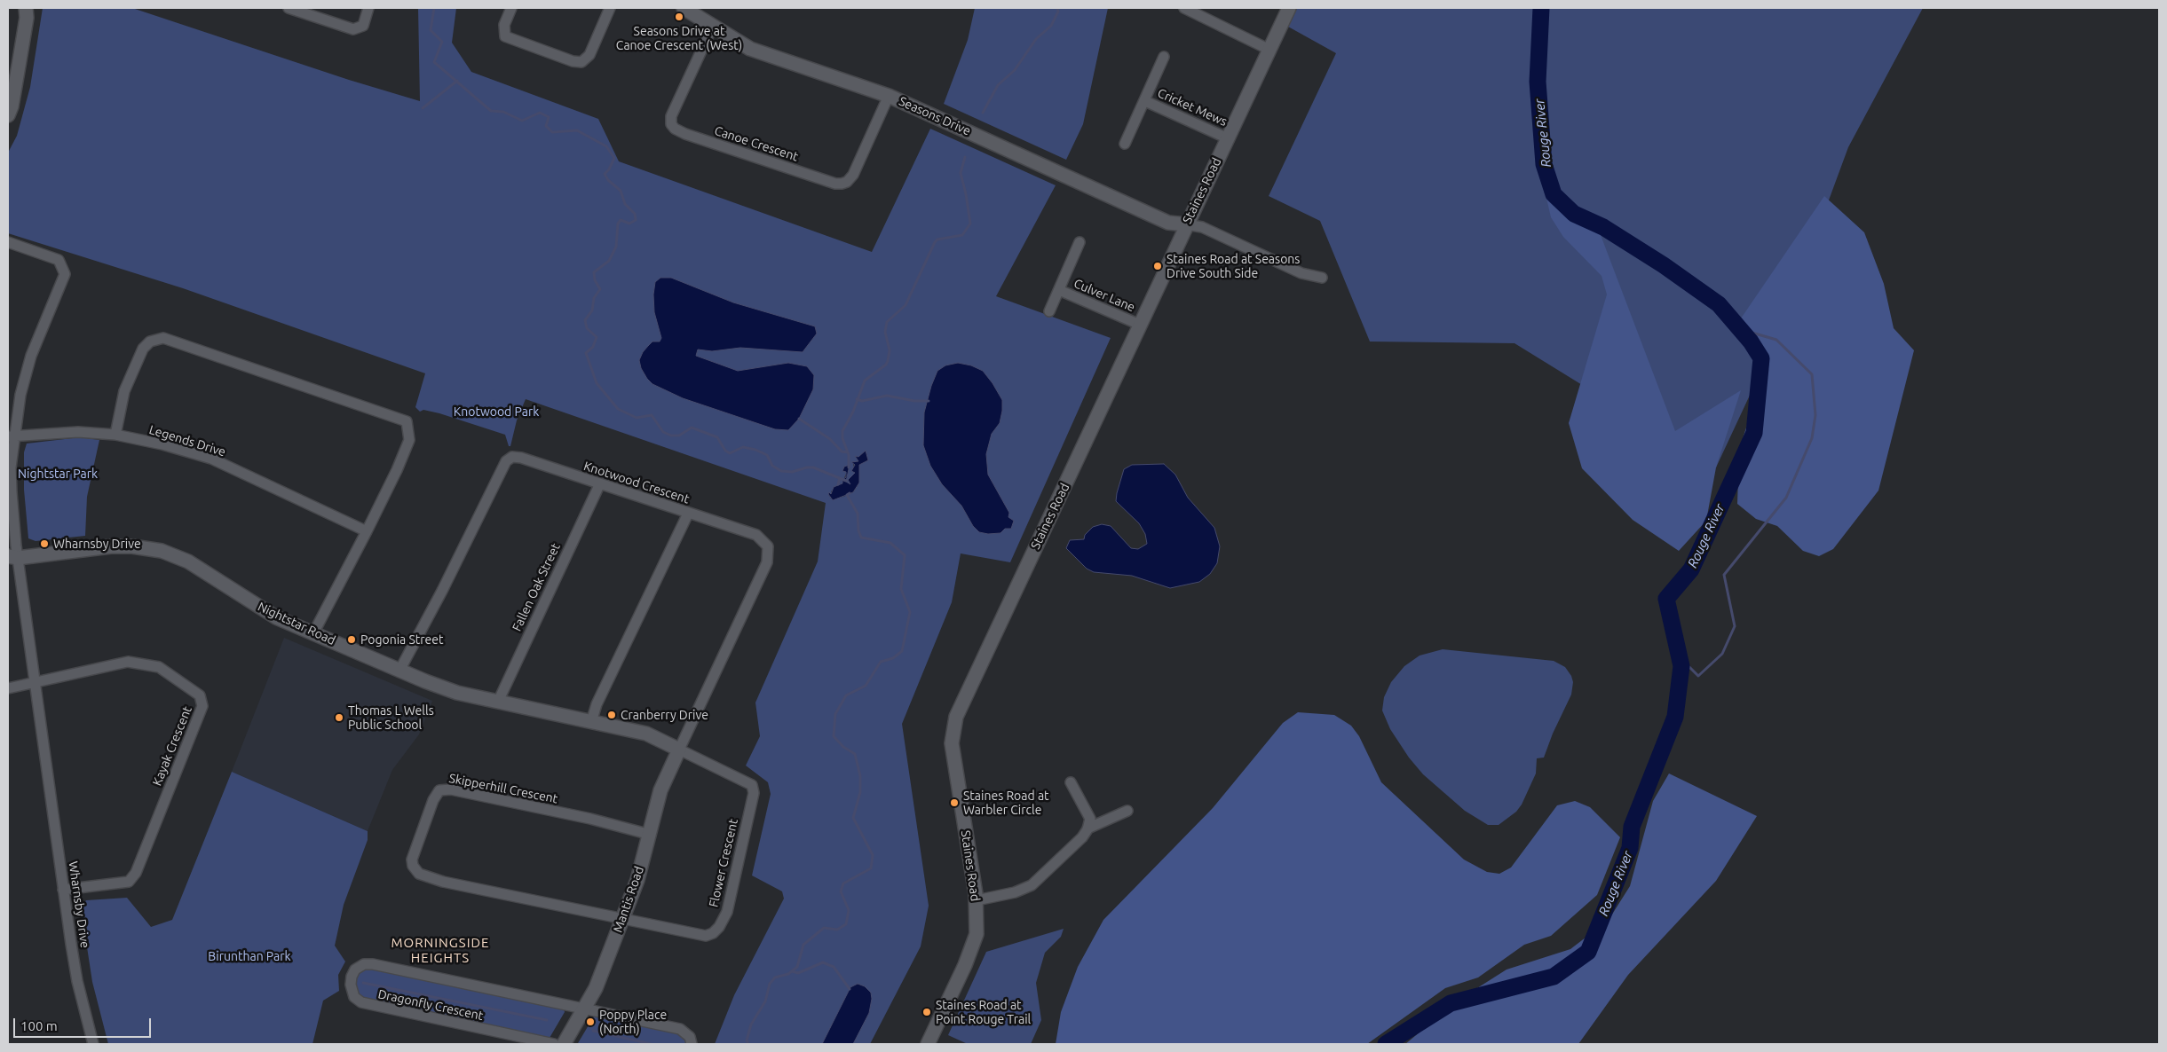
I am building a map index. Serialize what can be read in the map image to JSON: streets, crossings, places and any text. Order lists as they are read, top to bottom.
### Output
{
  "streets": {
    "street": [
      "Cricket Mews",
      "Seasons Drive",
      "Canoe Crescent",
      "Staines Road",
      "Culver Lane",
      "Legends Drive",
      "Knotwood Crescent",
      "Fallen Oak Street",
      "Nightstar Road",
      "Kayak Crescent",
      "Skipperhill Crescent",
      "Flower Crescent",
      "Mantis Road",
      "Wharnsby Drive",
      "Dragonfly Crescent"
    ]
  },
  "crossings": [
    ["Cricket Mews", "Staines Road"],
    ["Seasons Drive", "Canoe Crescent"],
    ["Seasons Drive", "Staines Road"],
    ["Staines Road", "Culver Lane"],
    ["Legends Drive", "Wharnsby Drive"],
    ["Knotwood Crescent", "Fallen Oak Street"],
    ["Knotwood Crescent", "Nightstar Road"],
    ["Knotwood Crescent", "Flower Crescent"],
    ["Knotwood Crescent", "Mantis Road"],
    ["Fallen Oak Street", "Nightstar Road"],
    ["Nightstar Road", "Flower Crescent"],
    ["Nightstar Road", "Mantis Road"],
    ["Nightstar Road", "Wharnsby Drive"],
    ["Kayak Crescent", "Wharnsby Drive"],
    ["Skipperhill Crescent", "Flower Crescent"],
    ["Skipperhill Crescent", "Mantis Road"],
    ["Flower Crescent", "Mantis Road"],
    ["Mantis Road", "Dragonfly Crescent"]
  ],
  "districts": ["MORNINGSIDE HEIGHTS"],
  "water": ["Rouge River"],
  "parks": ["Knotwood Park", "Nightstar Park", "Birunthan Park"],
  "places": [
    "Seasons Drive at Canoe Crescent (West)",
    "Staines Road at Seasons Drive South Side",
    "Wharnsby Drive",
    "Pogonia Street",
    "Cranberry Drive",
    "Thomas L Wells Public School",
    "Staines Road at Warbler Circle",
    "Staines Road at Point Rouge Trail",
    "Poppy Place (North)"
  ],
  "scale_bar": "100 m"
}
